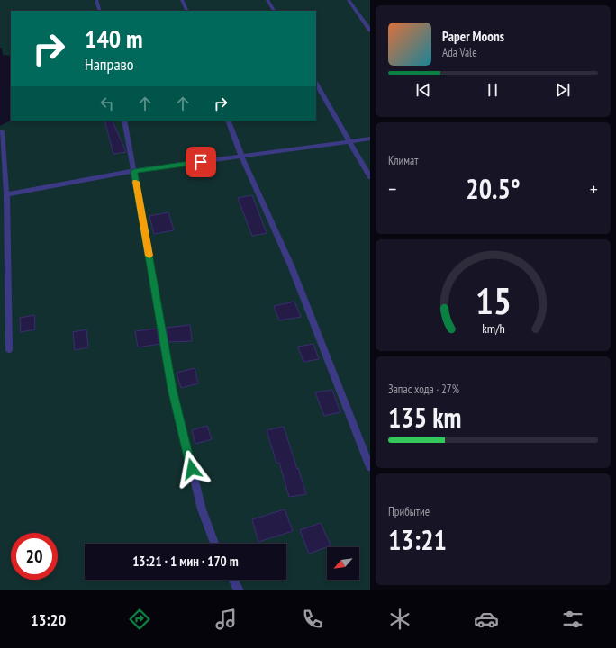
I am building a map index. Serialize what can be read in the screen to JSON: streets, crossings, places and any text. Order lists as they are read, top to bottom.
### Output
{
  "north": "bottom left",
  "page": {
    "turn": ["140 m", "Направо"],
    "song": ["Paper Moons", "Ada Vale"],
    "tile": [
      "Климат",
      ["Запас хода · 27%", "135 km"],
      ["Прибытие", "13:21"]
    ],
    "heat": ["−", "20.5°", "+"],
    "limit": "20",
    "trip": "13:21 · 1 мин · 170 m",
    "tabs": "13:20",
    "gauge": ["15", "km/h"]
  }
}
